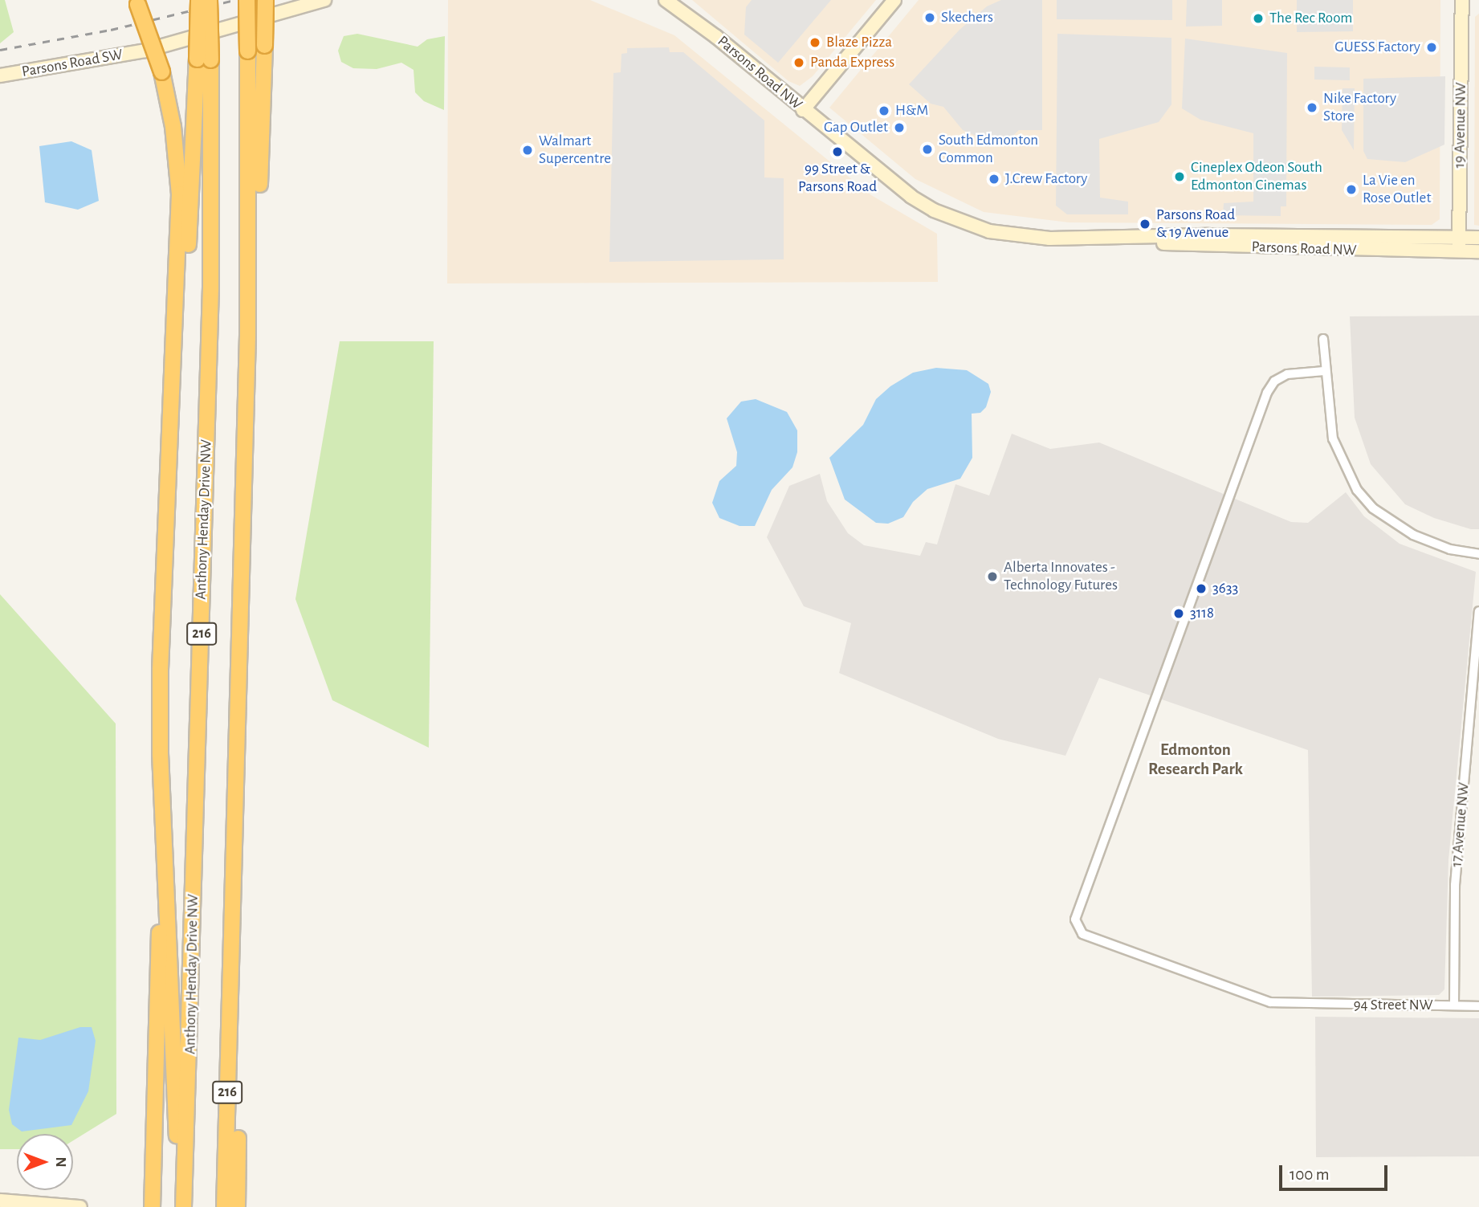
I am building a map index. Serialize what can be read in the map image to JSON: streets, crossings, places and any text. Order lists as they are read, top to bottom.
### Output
{
  "streets": {
    "highway": ["Anthony Henday Drive NW", "216"],
    "main road": ["Parsons Road SW", "Parsons Road NW", "19 Avenue NW"],
    "street": ["17 Avenue NW", "94 Street NW"]
  },
  "crossings": [
    ["Parsons Road NW", "19 Avenue NW"],
    ["17 Avenue NW", "94 Street NW"]
  ],
  "districts": ["Edmonton Research Park"],
  "places": [
    "Skechers",
    "The Rec Room",
    "Blaze Pizza",
    "GUESS Factory",
    "Panda Express",
    "Nike Factory Store",
    "H&M",
    "Gap Outlet",
    "South Edmonton Common",
    "Walmart Supercentre",
    "99 Street & Parsons Road",
    "Cineplex Odeon South Edmonton Cinemas",
    "J.Crew Factory",
    "La Vie en Rose Outlet",
    "Parsons Road & 19 Avenue",
    "Alberta Innovates - Technology Futures",
    "3633",
    "3118"
  ],
  "scale_bar": "100 m",
  "north": "right"
}
